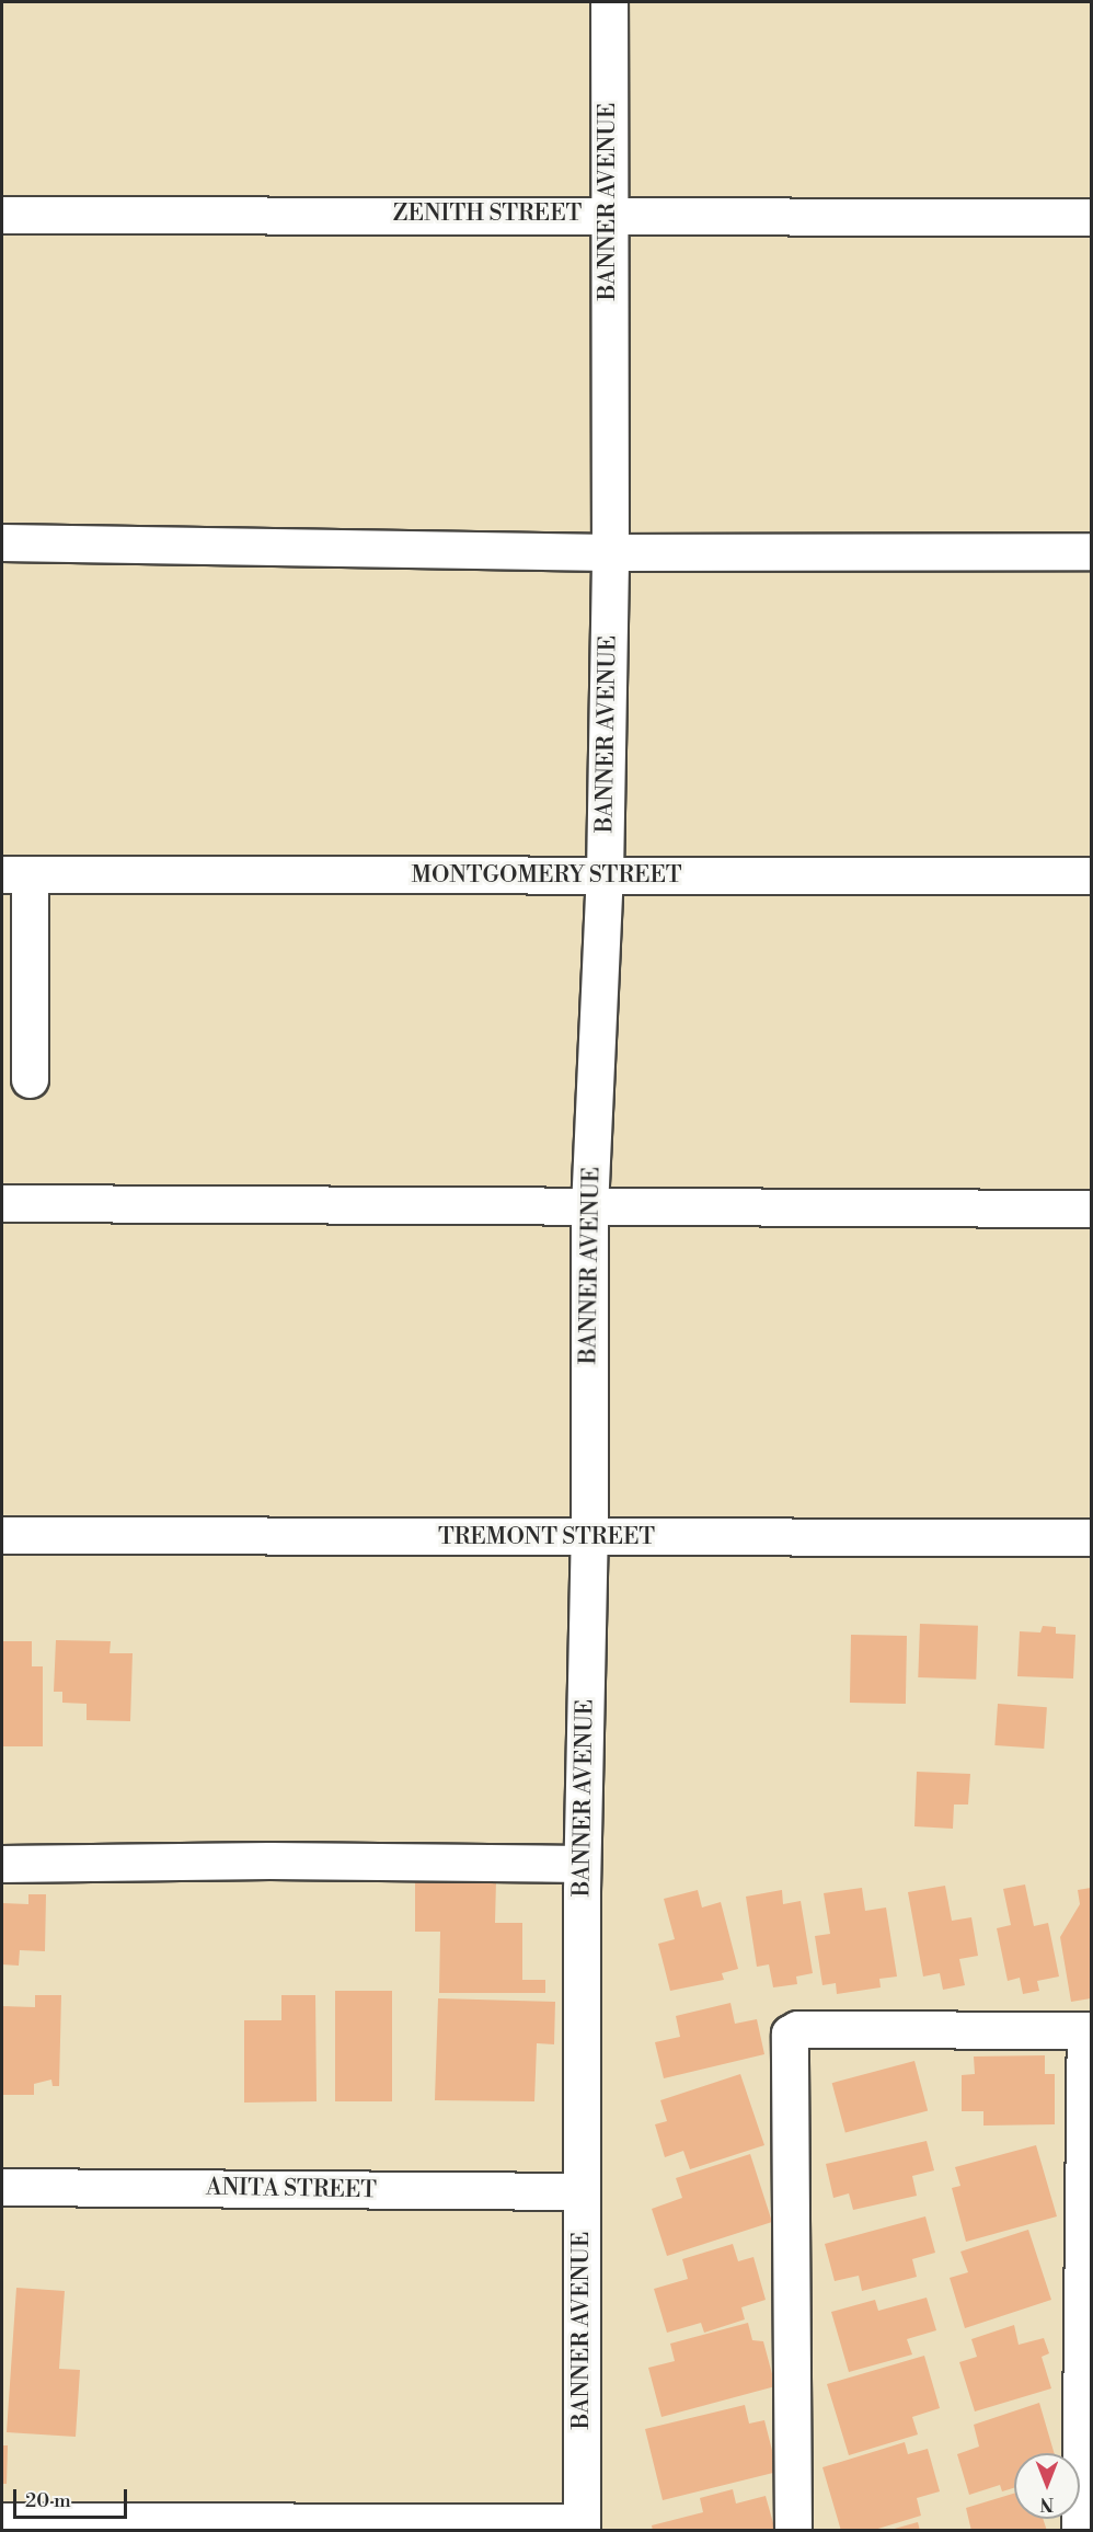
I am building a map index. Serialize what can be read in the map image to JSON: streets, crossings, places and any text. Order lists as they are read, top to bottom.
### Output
{
  "streets": {
    "street": [
      "BANNER AVENUE",
      "ZENITH STREET",
      "MONTGOMERY STREET",
      "TREMONT STREET",
      "ANITA STREET"
    ]
  },
  "crossings": [
    ["BANNER AVENUE", "ZENITH STREET"],
    ["BANNER AVENUE", "MONTGOMERY STREET"],
    ["BANNER AVENUE", "TREMONT STREET"],
    ["BANNER AVENUE", "ANITA STREET"]
  ],
  "scale_bar": "20 m",
  "north": "bottom"
}
